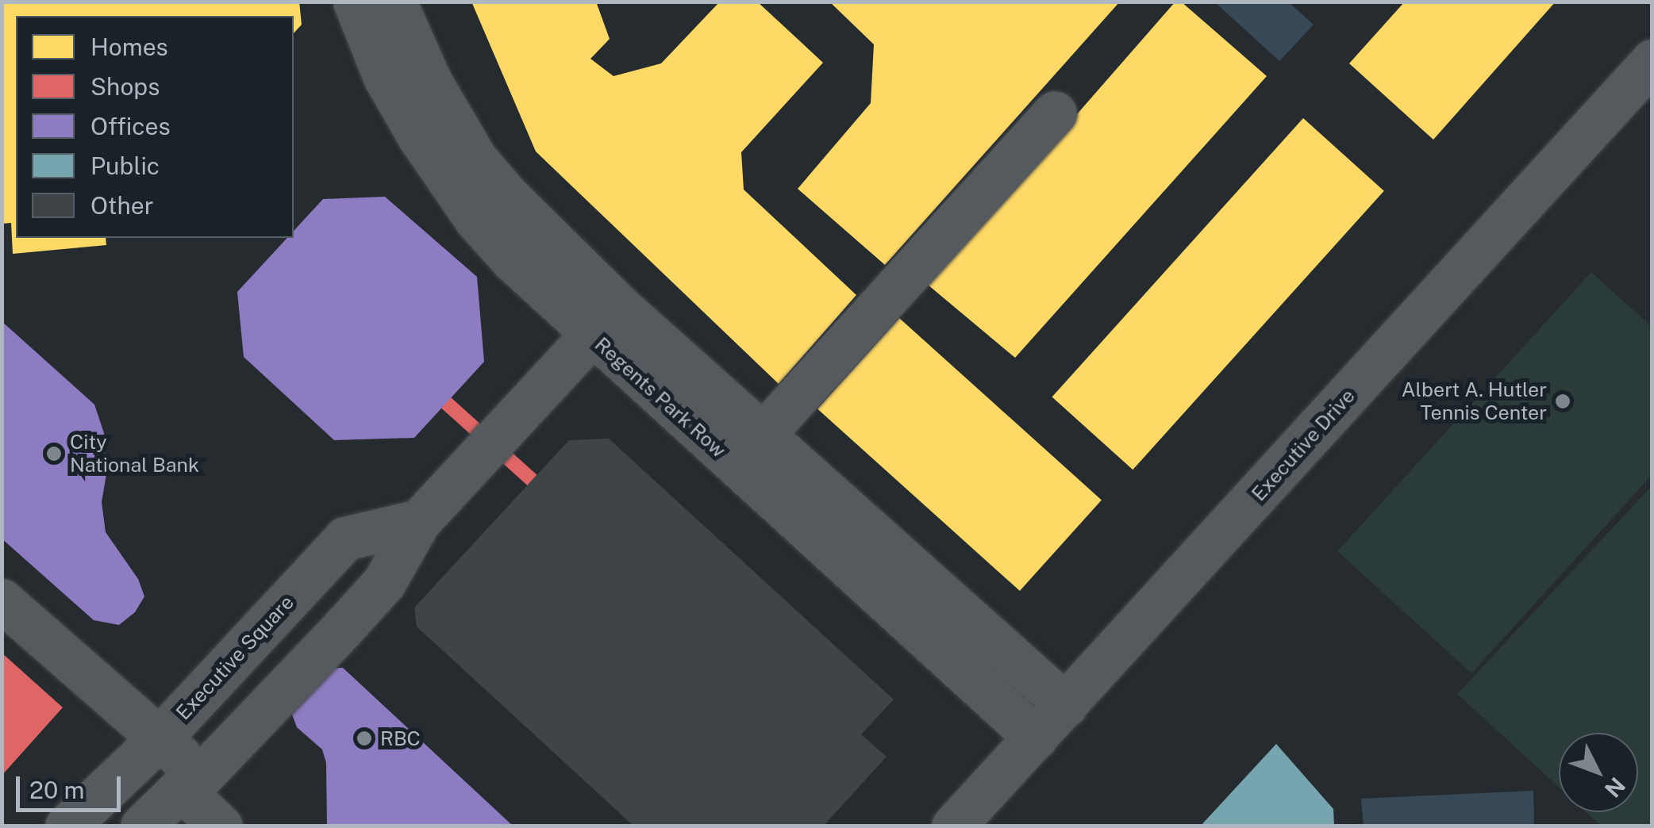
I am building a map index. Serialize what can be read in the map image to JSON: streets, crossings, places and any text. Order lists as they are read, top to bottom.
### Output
{
  "streets": {
    "street": ["Regents Park Row", "Executive Drive", "Executive Square"]
  },
  "crossings": [
    ["Regents Park Row", "Executive Drive"]
  ],
  "places": ["Albert A. Hutler Tennis Center", "City National Bank", "RBC"],
  "legend": [
    "Homes",
    "Shops",
    "Offices",
    "Public",
    "Other"
  ],
  "scale_bar": "20 m",
  "north": "bottom right"
}
